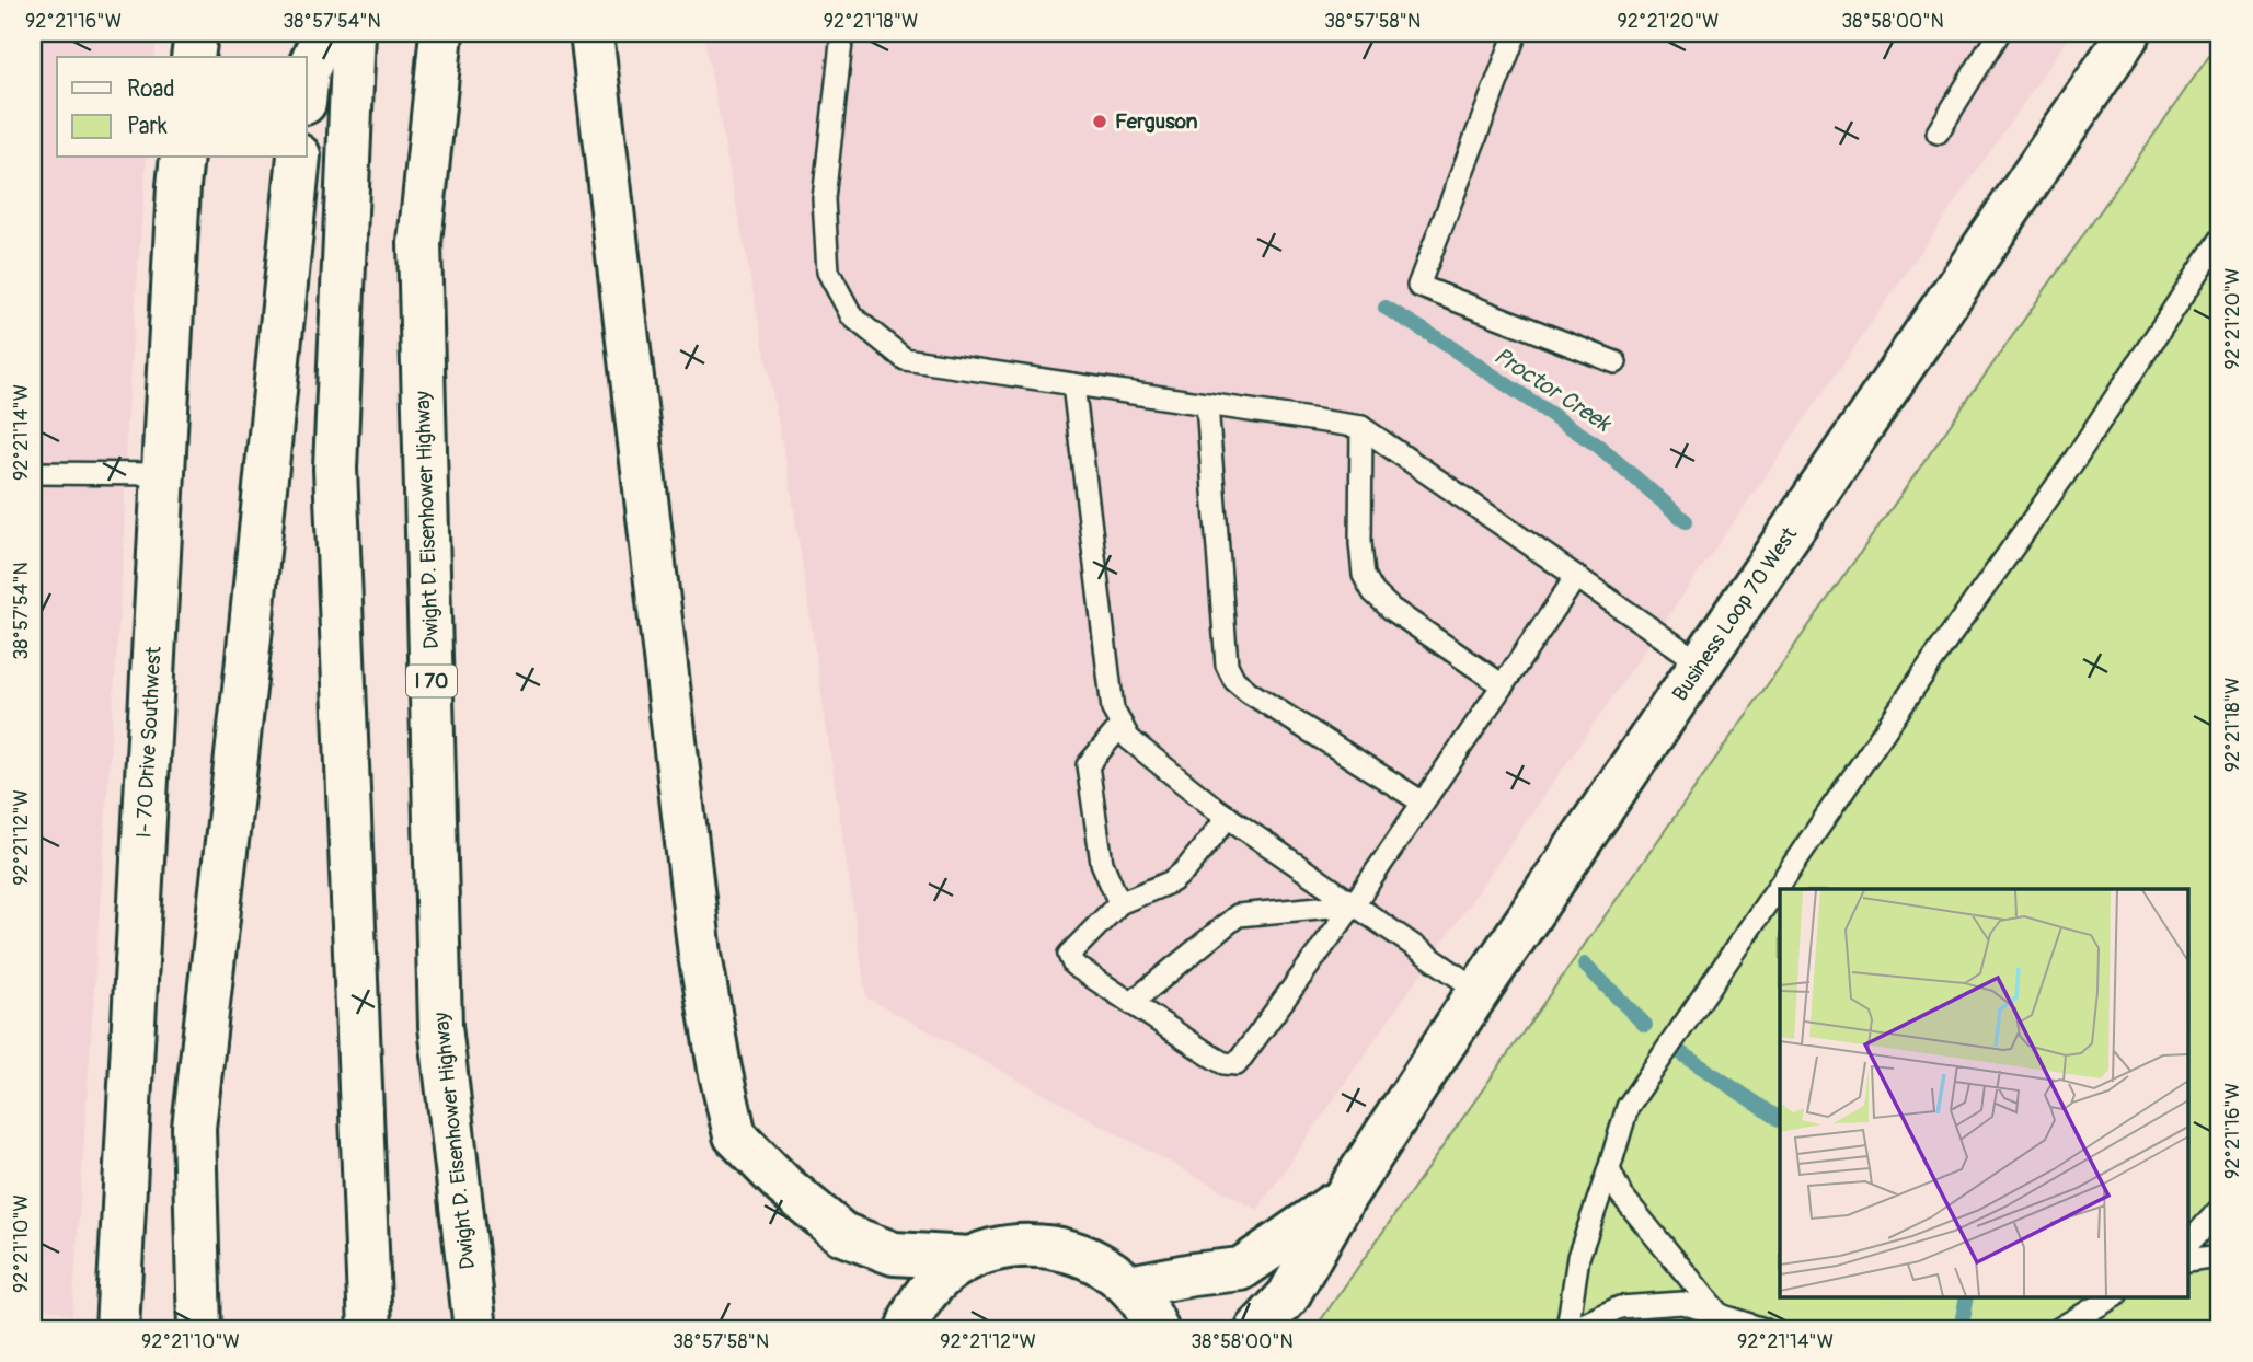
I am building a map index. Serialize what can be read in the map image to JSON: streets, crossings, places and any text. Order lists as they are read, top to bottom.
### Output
{
  "streets": {
    "main road": [
      "Dwight D. Eisenhower Highway",
      "Business Loop 70 West",
      "I 70",
      "I- 70 Drive Southwest"
    ]
  },
  "water": ["Proctor Creek"],
  "places": ["Ferguson"],
  "legend": ["Road", "Park"],
  "coordinates": [
    "92°21'16\"W",
    "38°57'54\"N",
    "92°21'18\"W",
    "38°57'58\"N",
    "92°21'20\"W",
    "38°58'00\"N",
    "92°21'14\"W",
    "92°21'12\"W",
    "92°21'10\"W"
  ]
}
